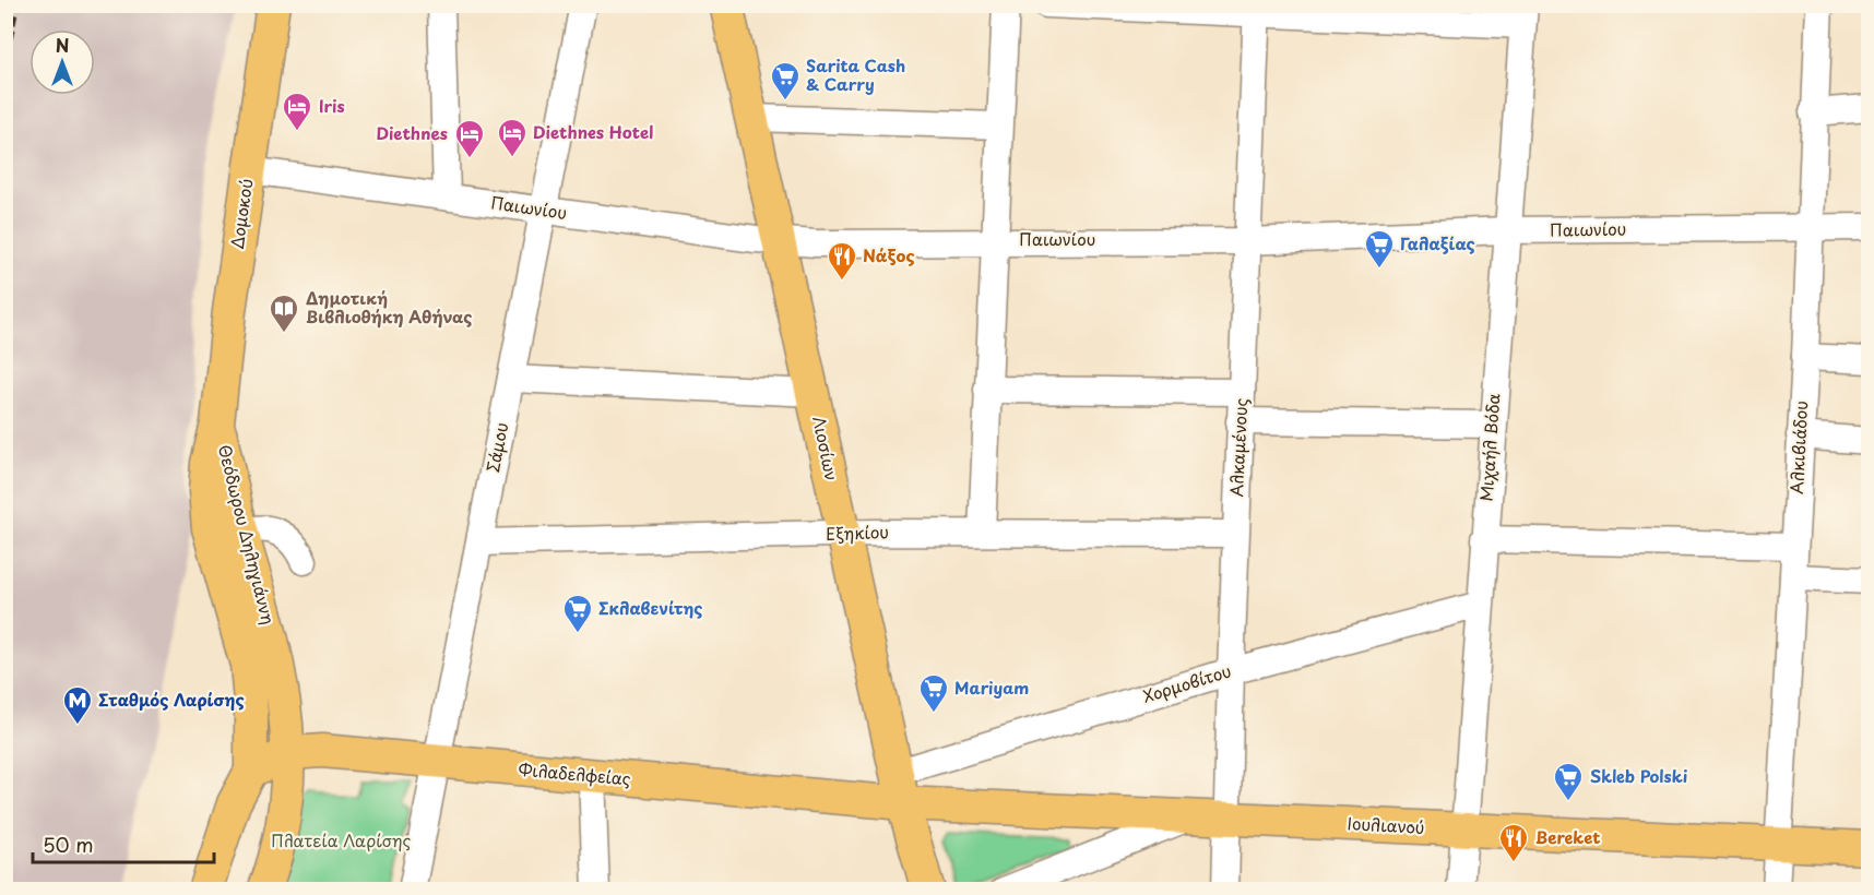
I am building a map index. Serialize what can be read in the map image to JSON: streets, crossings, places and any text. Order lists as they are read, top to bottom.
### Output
{
  "streets": {
    "main road": [
      "Δομοκού",
      "Λιοσίων",
      "Θεόδωρου Δηληγιάννη",
      "Φιλαδελφείας",
      "Ιουλιανού"
    ],
    "street": [
      "Παιωνίου",
      "Σάμου",
      "Αλκαμένους",
      "Μιχαήλ Βόδα",
      "Αλκιβιάδου",
      "Εξηκίου",
      "Χορμοβίτου"
    ]
  },
  "crossings": [
    ["Παιωνίου", "Δομοκού"],
    ["Παιωνίου", "Σάμου"],
    ["Παιωνίου", "Αλκαμένους"],
    ["Παιωνίου", "Μιχαήλ Βόδα"],
    ["Παιωνίου", "Αλκιβιάδου"],
    ["Παιωνίου", "Λιοσίων"],
    ["Δομοκού", "Θεόδωρου Δηληγιάννη"],
    ["Σάμου", "Εξηκίου"],
    ["Σάμου", "Φιλαδελφείας"],
    ["Αλκαμένους", "Εξηκίου"],
    ["Αλκαμένους", "Χορμοβίτου"],
    ["Αλκαμένους", "Ιουλιανού"],
    ["Μιχαήλ Βόδα", "Χορμοβίτου"],
    ["Μιχαήλ Βόδα", "Ιουλιανού"],
    ["Αλκιβιάδου", "Ιουλιανού"],
    ["Λιοσίων", "Εξηκίου"],
    ["Λιοσίων", "Χορμοβίτου"],
    ["Λιοσίων", "Φιλαδελφείας"],
    ["Λιοσίων", "Ιουλιανού"],
    ["Θεόδωρου Δηληγιάννη", "Φιλαδελφείας"],
    ["Χορμοβίτου", "Φιλαδελφείας"],
    ["Χορμοβίτου", "Ιουλιανού"],
    ["Φιλαδελφείας", "Ιουλιανού"]
  ],
  "parks": ["Πλατεία Λαρίσης"],
  "places": {
    "supermarket": [
      "Sarita Cash & Carry",
      "Γαλαξίας",
      "Σκλαβενίτης",
      "Mariyam",
      "Skleb Polski"
    ],
    "hotel": ["Iris", "Diethnes Hotel", "Diethnes"],
    "restaurant": ["Νάξος", "Bereket"],
    "library": ["Δημοτική Βιβλιοθήκη Αθήνας"],
    "metro station": ["Σταθμός Λαρίσης"]
  },
  "scale_bar": "50 m",
  "north": "top"
}
